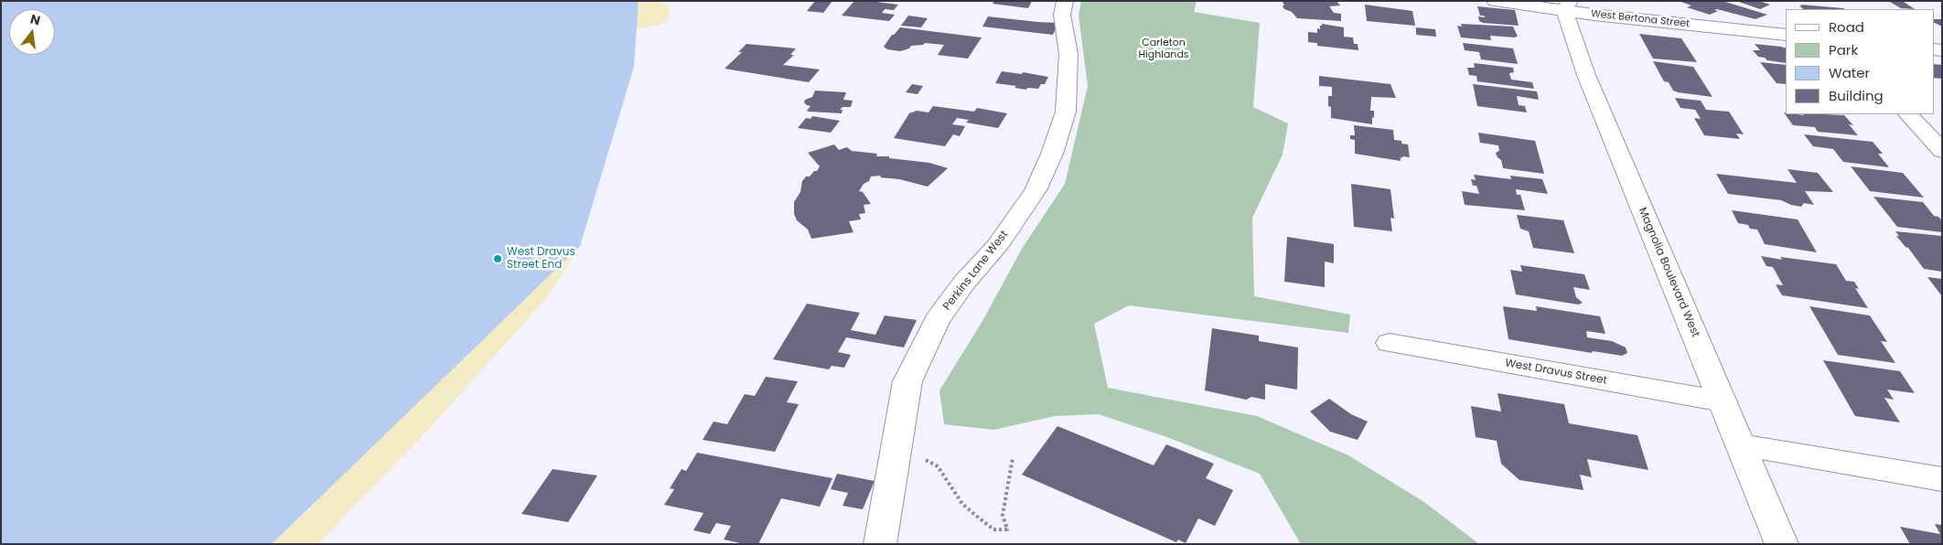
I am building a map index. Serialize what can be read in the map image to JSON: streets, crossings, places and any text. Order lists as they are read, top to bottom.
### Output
{
  "streets": {
    "street": [
      "West Bertona Street",
      "Perkins Lane West",
      "Magnolia Boulevard West",
      "West Dravus Street"
    ]
  },
  "crossings": [
    ["West Bertona Street", "Magnolia Boulevard West"],
    ["Magnolia Boulevard West", "West Dravus Street"]
  ],
  "parks": ["Carleton Highlands"],
  "places": ["West Dravus Street End"],
  "legend": [
    "Road",
    "Park",
    "Water",
    "Building"
  ],
  "north": "top"
}
